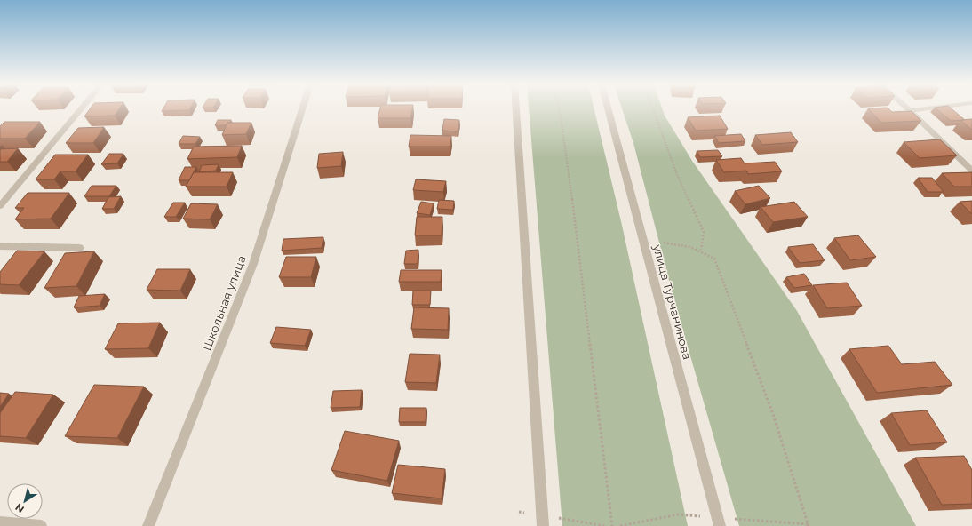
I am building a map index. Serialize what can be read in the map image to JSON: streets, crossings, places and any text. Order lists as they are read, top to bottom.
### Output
{
  "streets": {
    "street": ["улица Турчанинова", "Школьная улица"]
  },
  "north": "bottom left"
}
